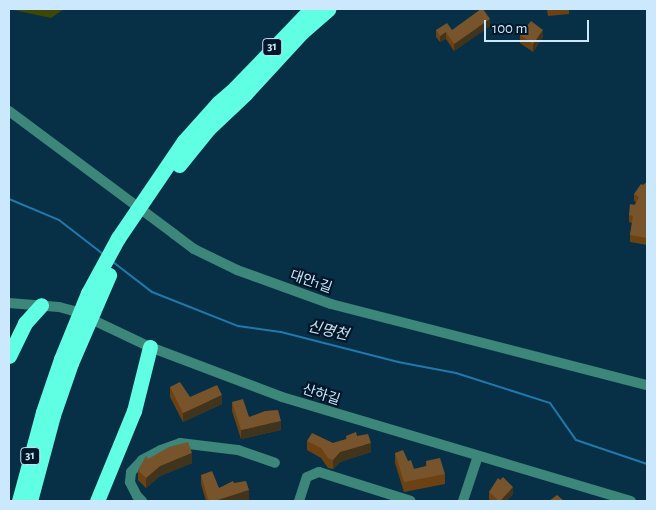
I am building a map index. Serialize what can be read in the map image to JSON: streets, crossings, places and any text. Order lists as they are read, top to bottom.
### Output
{
  "streets": {
    "highway": ["31"],
    "street": ["대안1길", "산하길"]
  },
  "water": ["신명천"],
  "scale_bar": "100 m"
}
